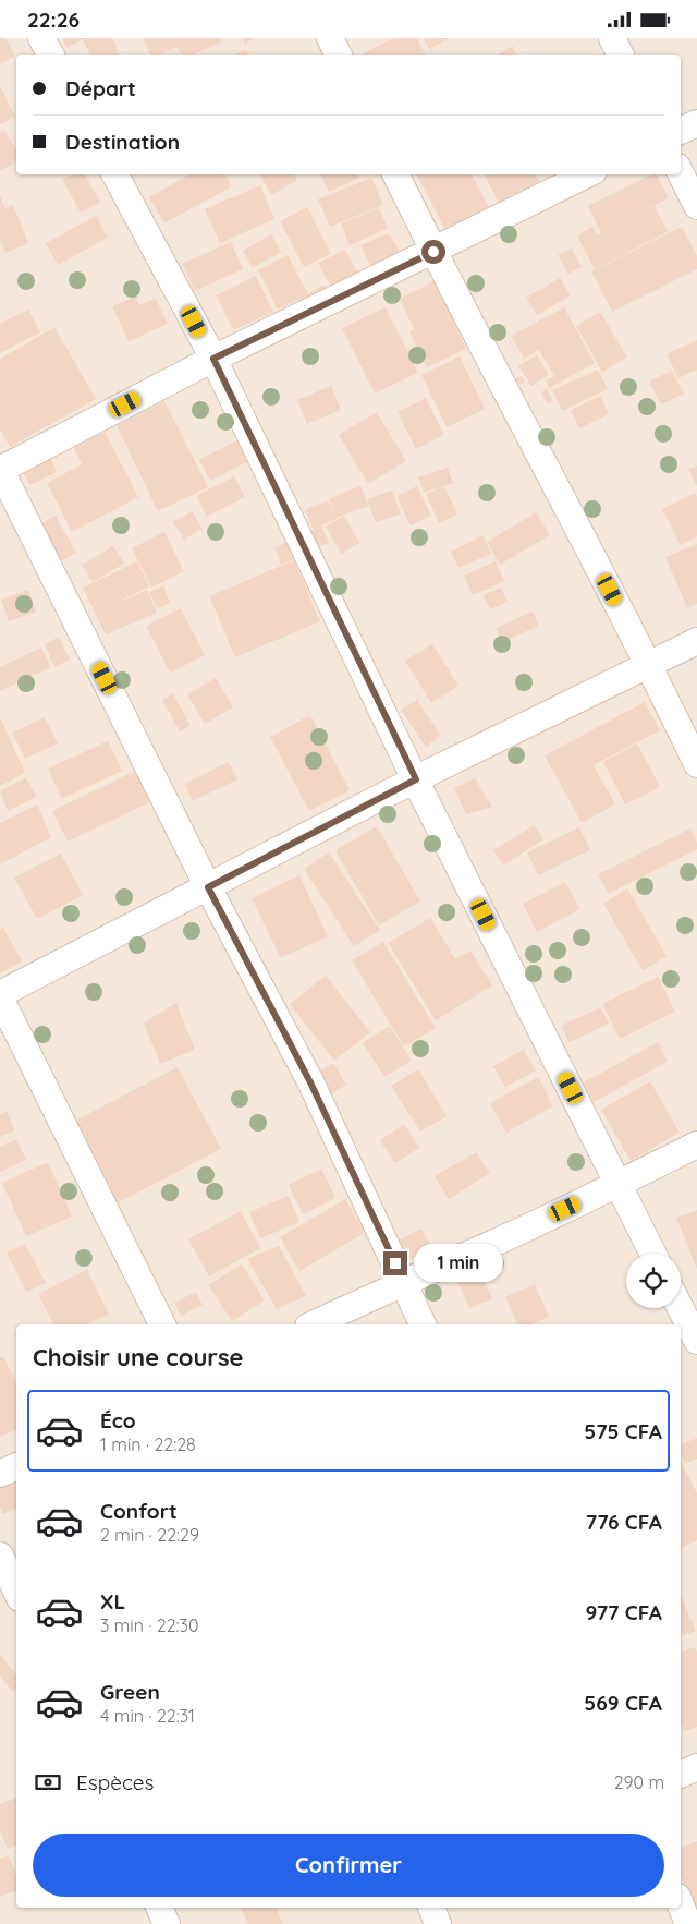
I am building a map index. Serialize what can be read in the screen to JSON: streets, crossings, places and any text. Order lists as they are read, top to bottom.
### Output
{
  "page": {
    "status": "22:26",
    "banner": ["Départ", "Destination"],
    "bubble": "1 min",
    "heading": "Choisir une course",
    "list": [
      {
        "name": "Éco",
        "note": "1 min · 22:28",
        "value": "575 CFA"
      },
      {
        "name": "Confort",
        "note": "2 min · 22:29",
        "value": "776 CFA"
      },
      {
        "name": "XL",
        "note": "3 min · 22:30",
        "value": "977 CFA"
      },
      {
        "name": "Green",
        "note": "4 min · 22:31",
        "value": "569 CFA"
      }
    ],
    "pay": ["Espèces", "290 m"],
    "buttons": "Confirmer"
  }
}
